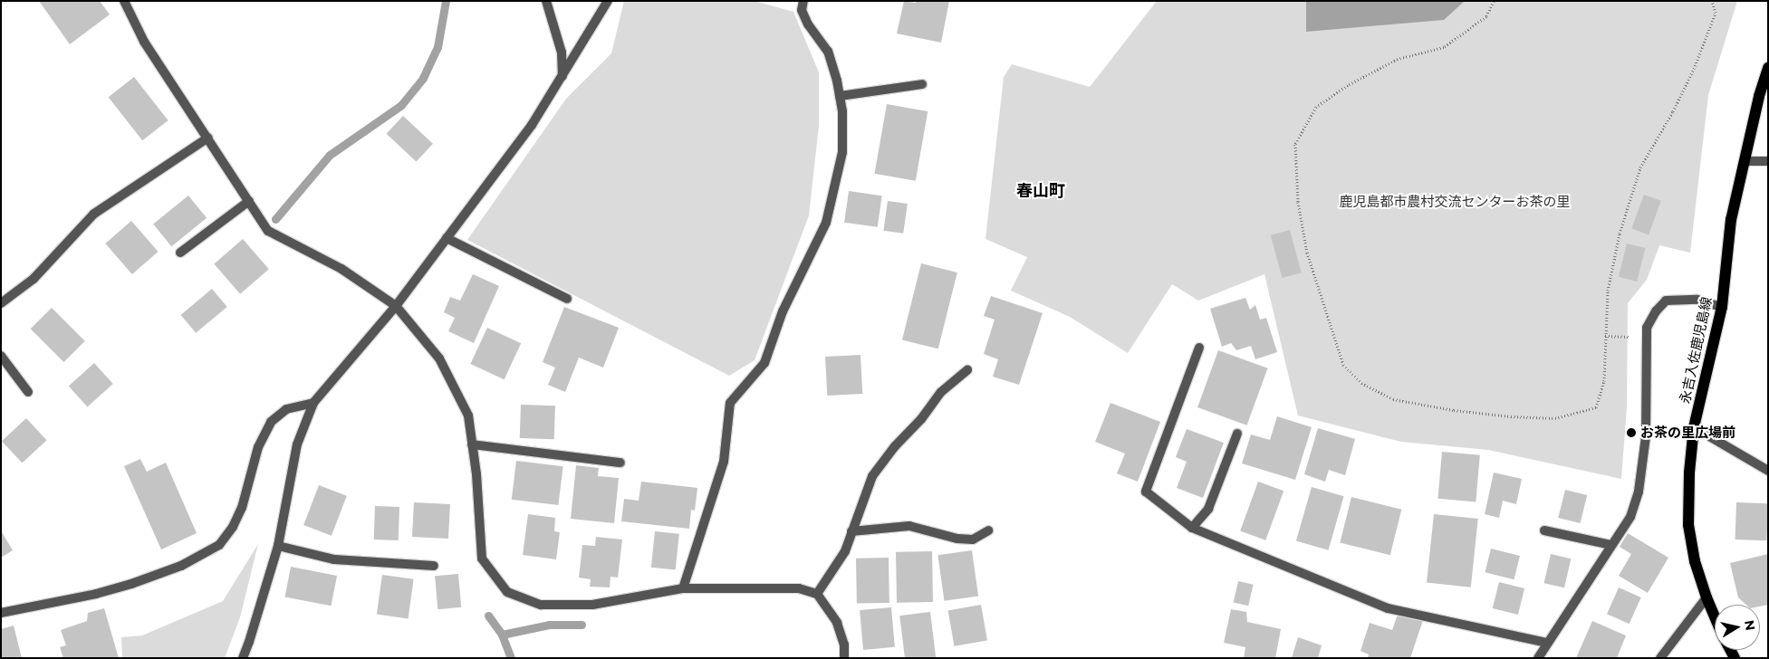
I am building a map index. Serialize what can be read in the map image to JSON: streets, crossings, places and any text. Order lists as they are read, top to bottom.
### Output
{
  "streets": {
    "main road": ["永吉入佐鹿児島線"]
  },
  "districts": ["春山町"],
  "parks": ["鹿児島都市農村交流センターお茶の里"],
  "places": ["お茶の里広場前"],
  "north": "right"
}
